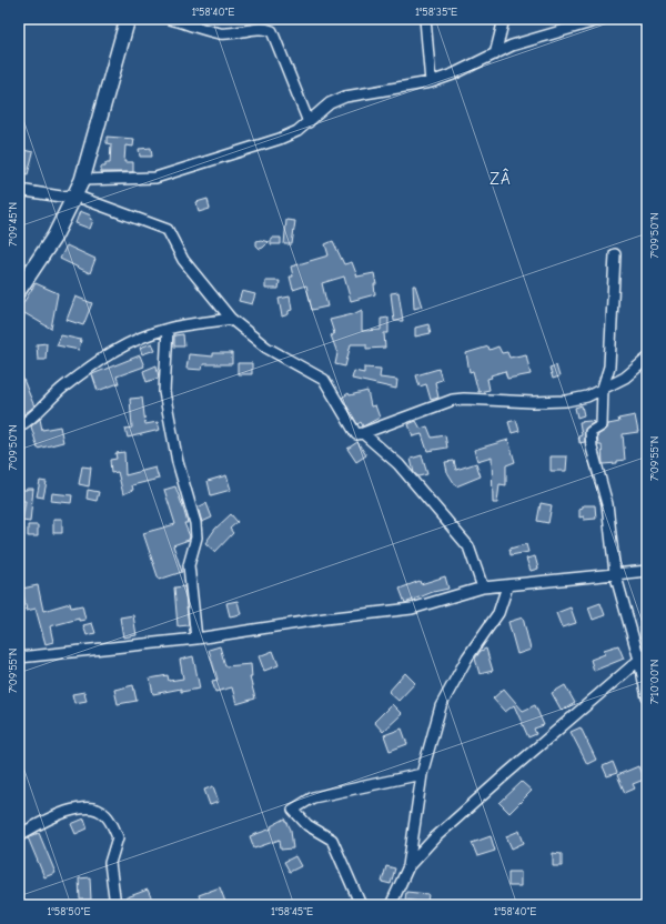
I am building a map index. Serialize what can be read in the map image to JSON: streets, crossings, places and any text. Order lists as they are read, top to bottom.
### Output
{
  "districts": ["ZÂ"],
  "coordinates": [
    "1°58'40\"E",
    "1°58'35\"E",
    "7°09'45\"N",
    "7°09'50\"N",
    "7°09'55\"N",
    "7°10'00\"N",
    "1°58'50\"E",
    "1°58'45\"E"
  ]
}
